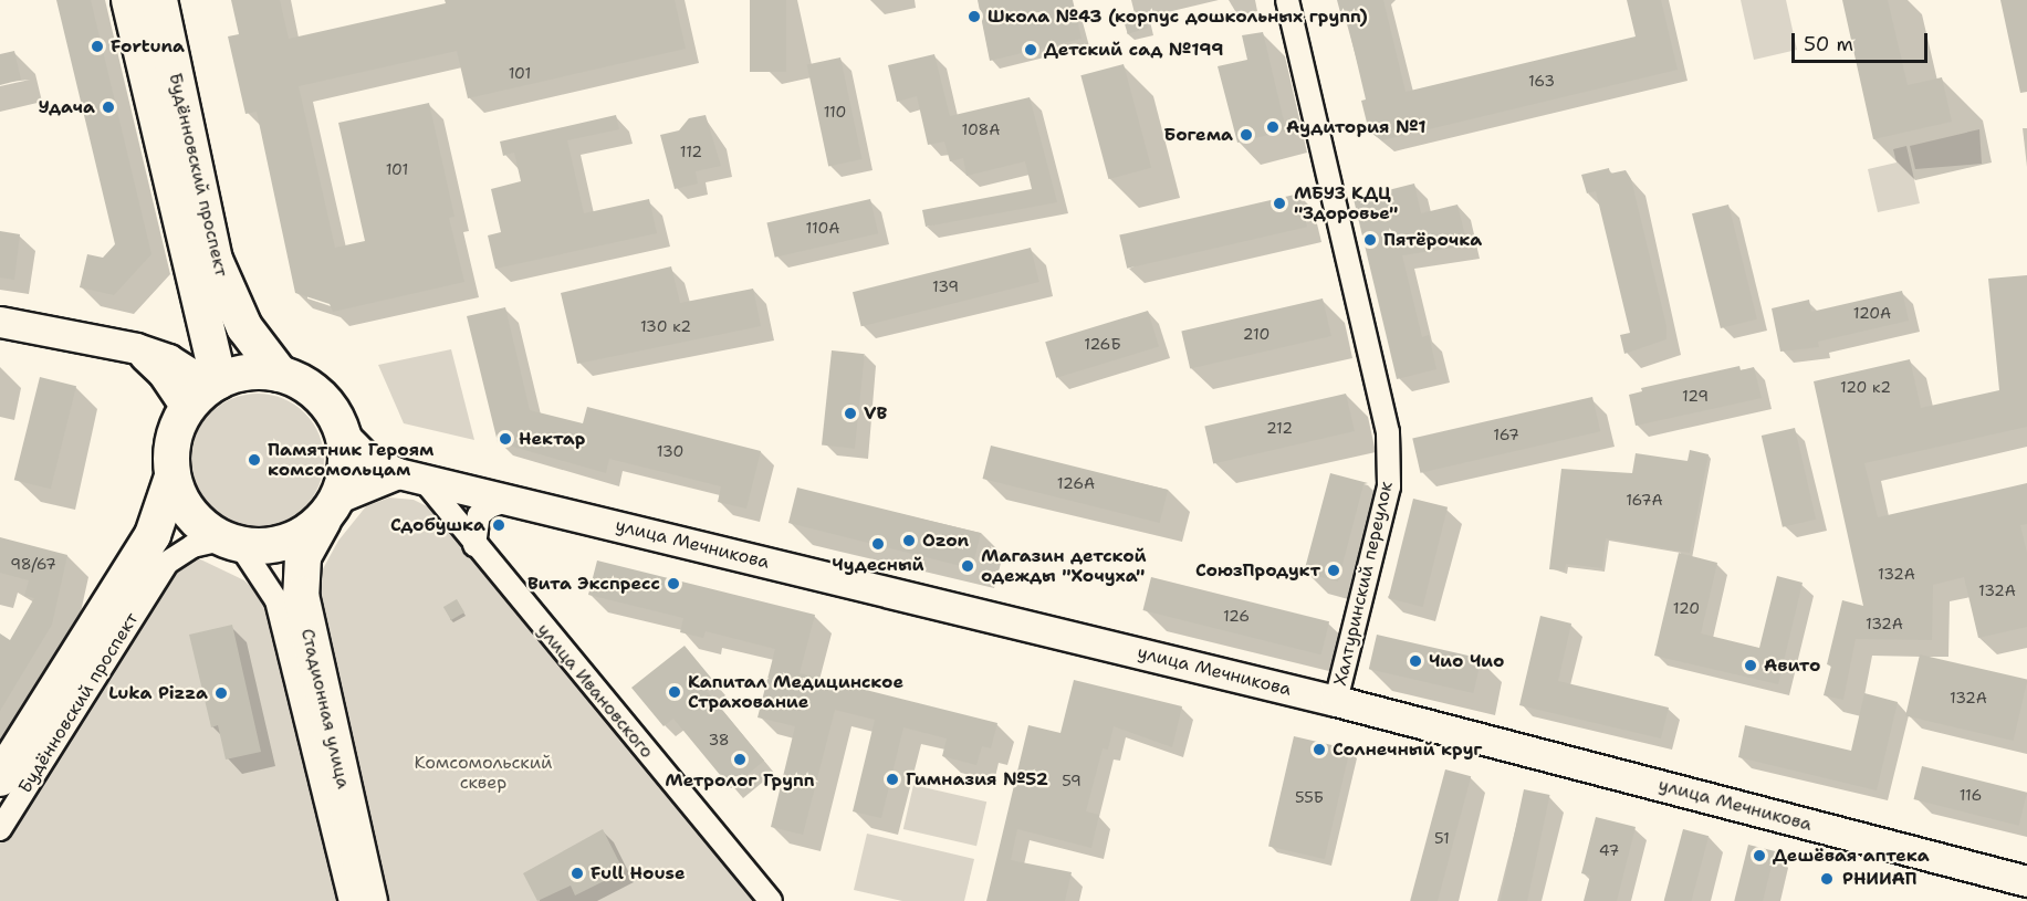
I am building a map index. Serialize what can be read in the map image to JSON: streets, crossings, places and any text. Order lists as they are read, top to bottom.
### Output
{
  "streets": {
    "main road": ["Будённовский проспект", "улица Мечникова", "Стадионная улица"],
    "street": ["Халтуринский переулок", "улица Ивановского"]
  },
  "crossings": [
    ["Будённовский проспект", "улица Мечникова"],
    ["Будённовский проспект", "Стадионная улица"],
    ["улица Мечникова", "Халтуринский переулок"],
    ["улица Мечникова", "улица Ивановского"],
    ["улица Мечникова", "Стадионная улица"]
  ],
  "parks": ["Комсомольский сквер"],
  "places": [
    "Школа №43 (корпус дошкольных групп)",
    "Fortuna",
    "Детский сад №199",
    "Удача",
    "Аудитория №1",
    "Богема",
    "МБУЗ КДЦ \"Здоровье\"",
    "Пятёрочка",
    "VB",
    "Нектар",
    "Памятник Героям комсомольцам",
    "Сдобушка",
    "Ozon",
    "Чудесный",
    "Магазин детской одежды \"Хочуха\"",
    "СоюзПродукт",
    "Вита Экспресс",
    "Чио Чио",
    "Авито",
    "Капитал Медицинское Страхование",
    "Luka Pizza",
    "Солнечный круг",
    "Метролог Групп",
    "Гимназия №52",
    "Дешёвая аптека",
    "Full House",
    "РНИИАП"
  ],
  "house_numbers": [
    "101",
    "163",
    "110",
    "108А",
    "112",
    "101",
    "110А",
    "139",
    "120А",
    "130 к2",
    "210",
    "126Б",
    "120 к2",
    "129",
    "212",
    "167",
    "130",
    "126А",
    "167А",
    "98/67",
    "132А",
    "132А",
    "120",
    "126",
    "132А",
    "132А",
    "38",
    "59",
    "116",
    "55Б",
    "51",
    "47"
  ],
  "scale_bar": "50 m"
}
